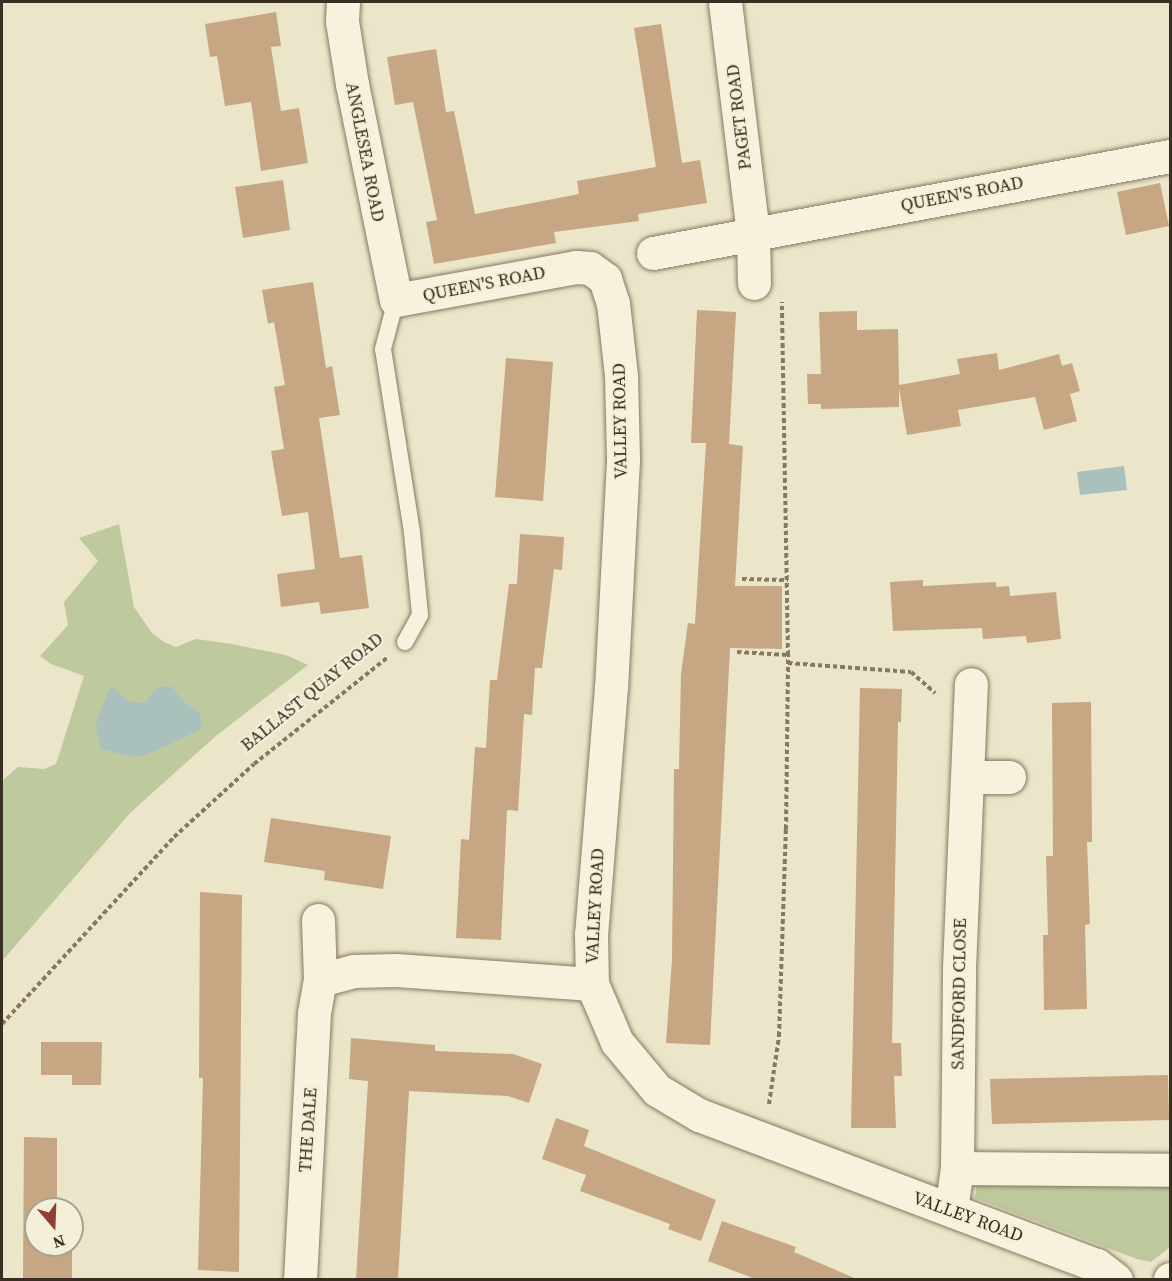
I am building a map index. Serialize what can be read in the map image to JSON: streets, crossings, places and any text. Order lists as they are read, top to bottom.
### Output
{
  "streets": {
    "street": [
      "PAGET ROAD",
      "ANGLESEA ROAD",
      "QUEEN'S ROAD",
      "VALLEY ROAD",
      "SANDFORD CLOSE",
      "THE DALE"
    ],
    "lane": ["BALLAST QUAY ROAD"]
  },
  "crossings": [
    ["PAGET ROAD", "QUEEN'S ROAD"],
    ["ANGLESEA ROAD", "QUEEN'S ROAD"],
    ["ANGLESEA ROAD", "BALLAST QUAY ROAD"],
    ["QUEEN'S ROAD", "VALLEY ROAD"],
    ["QUEEN'S ROAD", "BALLAST QUAY ROAD"],
    ["VALLEY ROAD", "SANDFORD CLOSE"]
  ],
  "north": "bottom"
}
